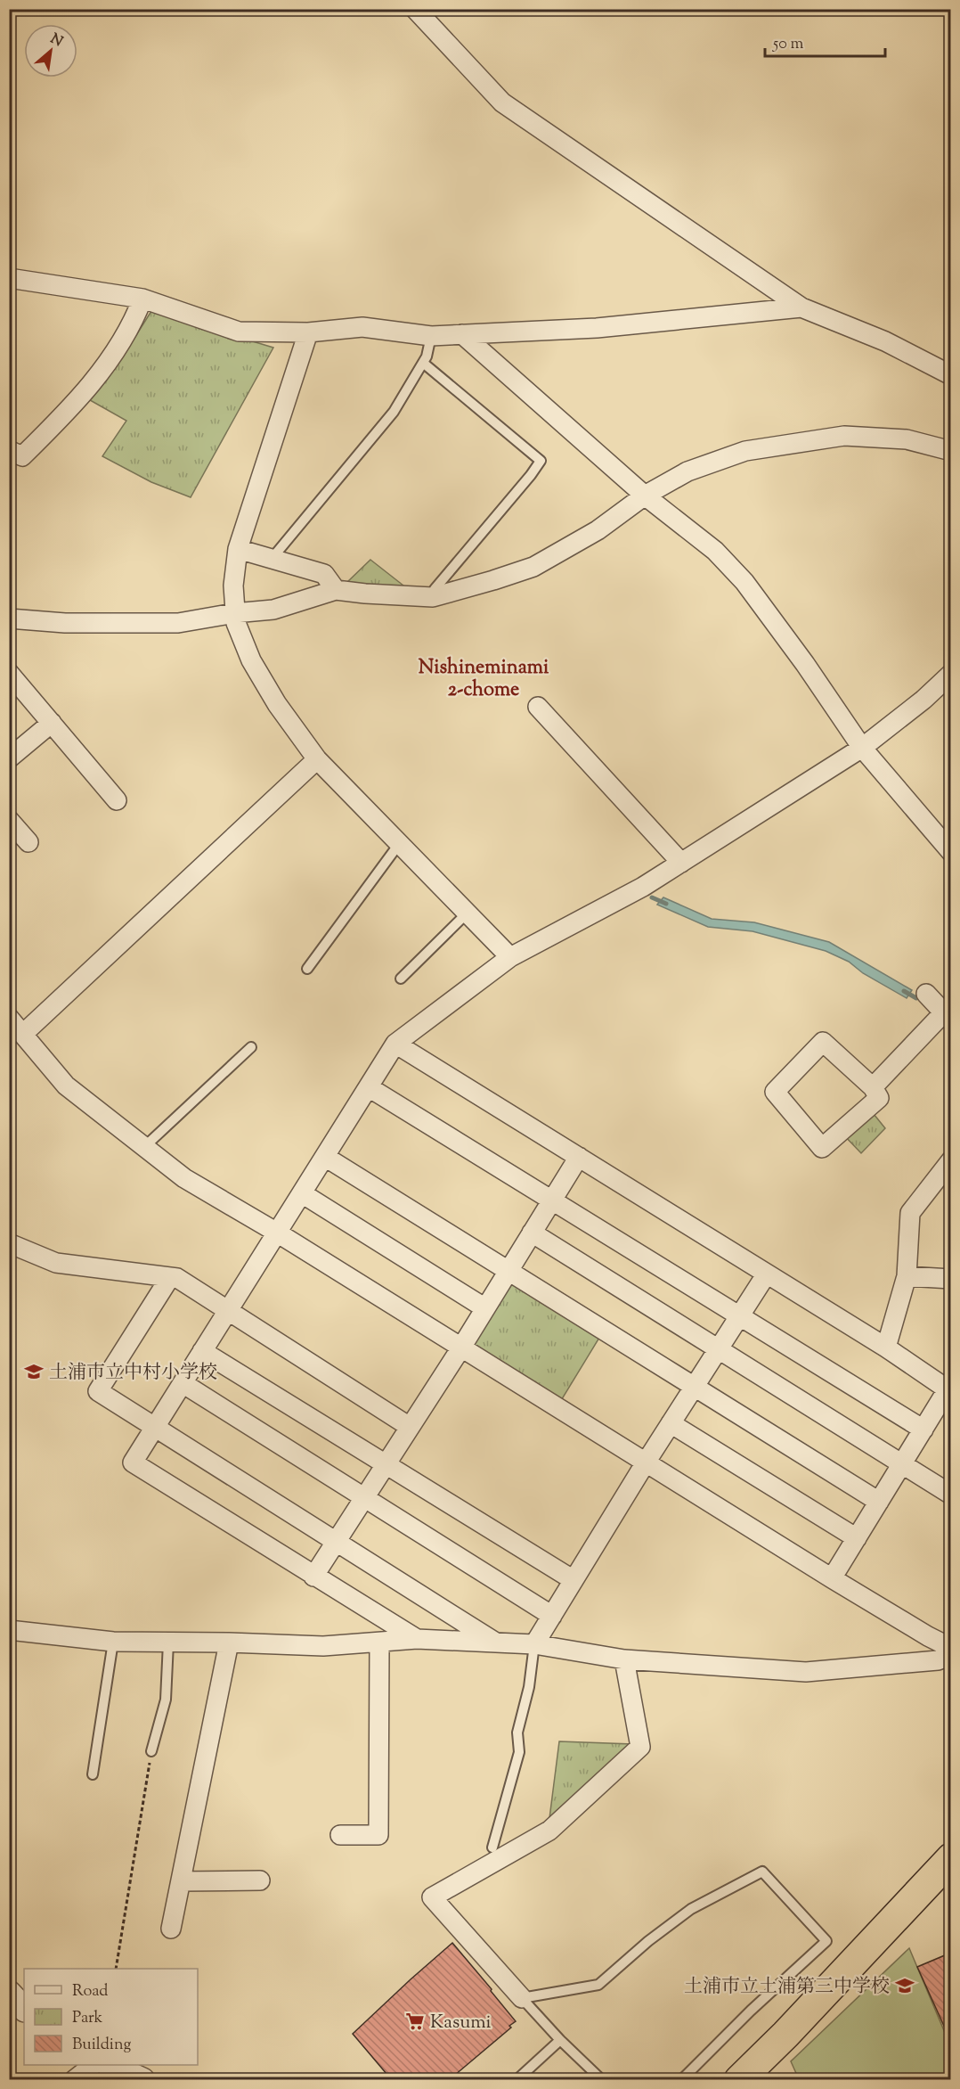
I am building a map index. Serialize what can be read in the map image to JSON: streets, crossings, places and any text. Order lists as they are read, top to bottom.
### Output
{
  "districts": ["Nishineminami 2-chome"],
  "places": {
    "school or university": ["土浦市立中村小学校", "土浦市立土浦第三中学校"],
    "supermarket": ["Kasumi"]
  },
  "legend": ["Road", "Park", "Building"],
  "scale_bar": "50 m",
  "north": "top right"
}
